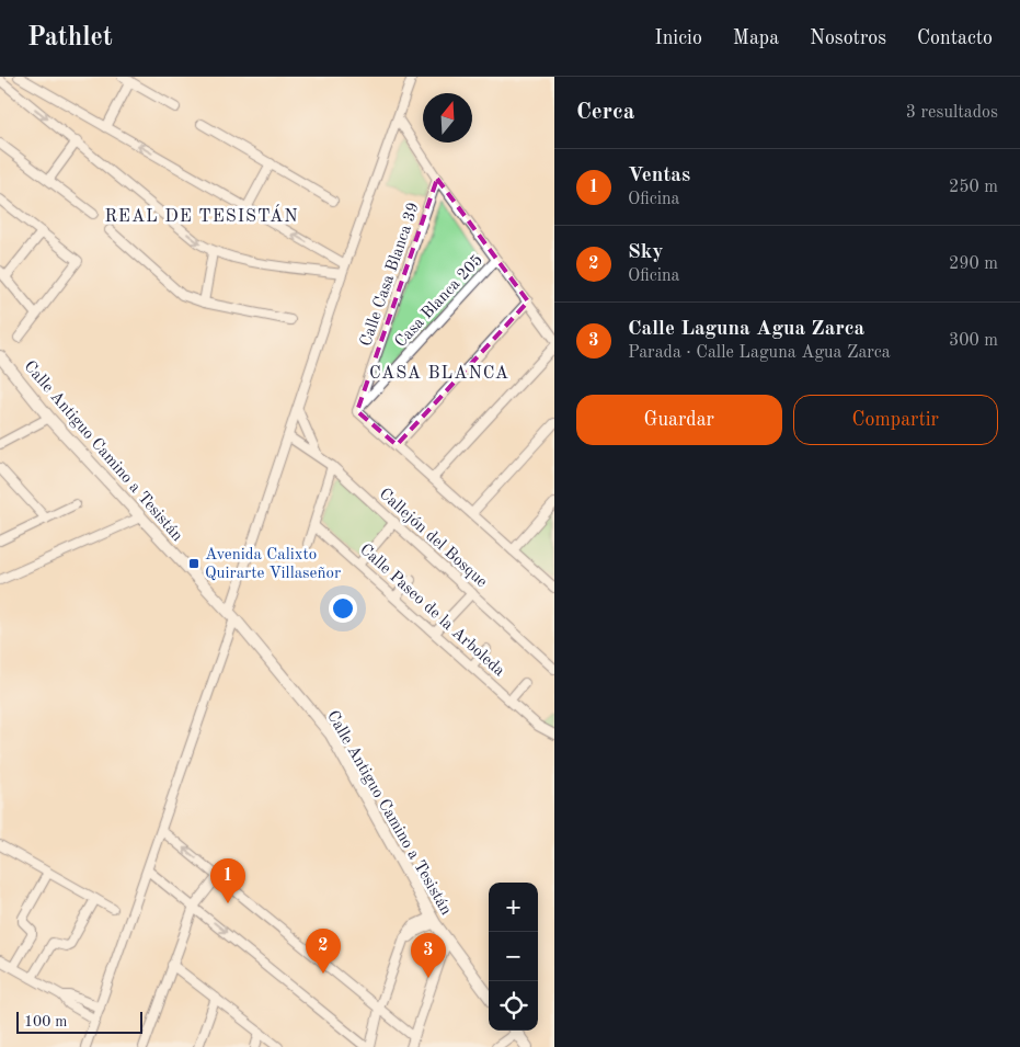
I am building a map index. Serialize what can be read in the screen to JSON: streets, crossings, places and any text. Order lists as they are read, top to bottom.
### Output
{
  "streets": {
    "street": [
      "Calle Casa Blanca 39",
      "Casa Blanca 205",
      "Calle Antiguo Camino a Tesistán",
      "Callejón del Bosque",
      "Calle Paseo de la Arboleda"
    ]
  },
  "crossings": [
    ["Calle Casa Blanca 39", "Casa Blanca 205"]
  ],
  "districts": ["REAL DE TESISTÁN", "CASA BLANCA"],
  "places": {
    "transit": ["Avenida Calixto Quirarte Villaseñor"]
  },
  "scale_bar": "100 m",
  "north": "top",
  "page": {
    "header": "Pathlet",
    "nav": [
      "Inicio",
      "Mapa",
      "Nosotros",
      "Contacto"
    ],
    "heading": ["Cerca", "3 resultados"],
    "list": [
      {
        "mark": "1",
        "name": "Ventas",
        "note": "Oficina",
        "value": "250 m"
      },
      {
        "mark": "2",
        "name": "Sky",
        "note": "Oficina",
        "value": "290 m"
      },
      {
        "mark": "3",
        "name": "Calle Laguna Agua Zarca",
        "note": "Parada · Calle Laguna Agua Zarca",
        "value": "300 m"
      }
    ],
    "buttons": ["Guardar", "Compartir"],
    "pins": ["1", "2", "3"],
    "map_buttons": ["+", "−"],
    "scale": "100 m"
  }
}
